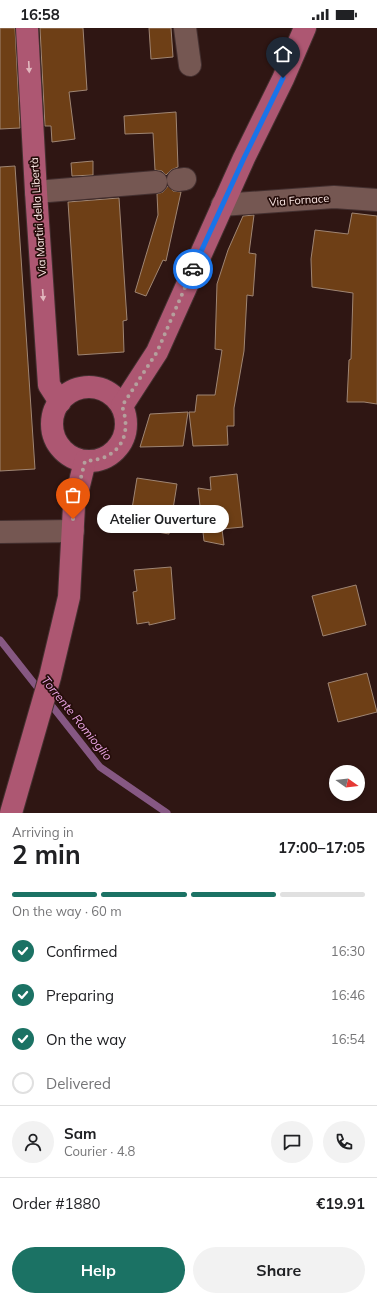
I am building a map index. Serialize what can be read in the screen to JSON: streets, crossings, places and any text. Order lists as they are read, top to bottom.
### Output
{
  "streets": {
    "main road": ["Via Martiri della Libertà"],
    "street": ["Via Fornace"]
  },
  "one_way": ["Via Martiri della Libertà"],
  "water": ["Torrente Romioglio"],
  "places": ["Atelier Ouverture"],
  "north": "right",
  "page": {
    "status": "16:58",
    "bubble": "Atelier Ouverture",
    "heading": ["2 min", "Arriving in", "17:00–17:05"],
    "panel": [
      "Sam",
      "Courier · 4.8",
      "Order #1880",
      "€19.91"
    ],
    "bar": "On the way · 60 m",
    "list": [
      ["Confirmed", "16:30"],
      ["Preparing", "16:46"],
      ["On the way", "16:54"],
      "Delivered"
    ],
    "buttons": ["Help", "Share"]
  }
}
